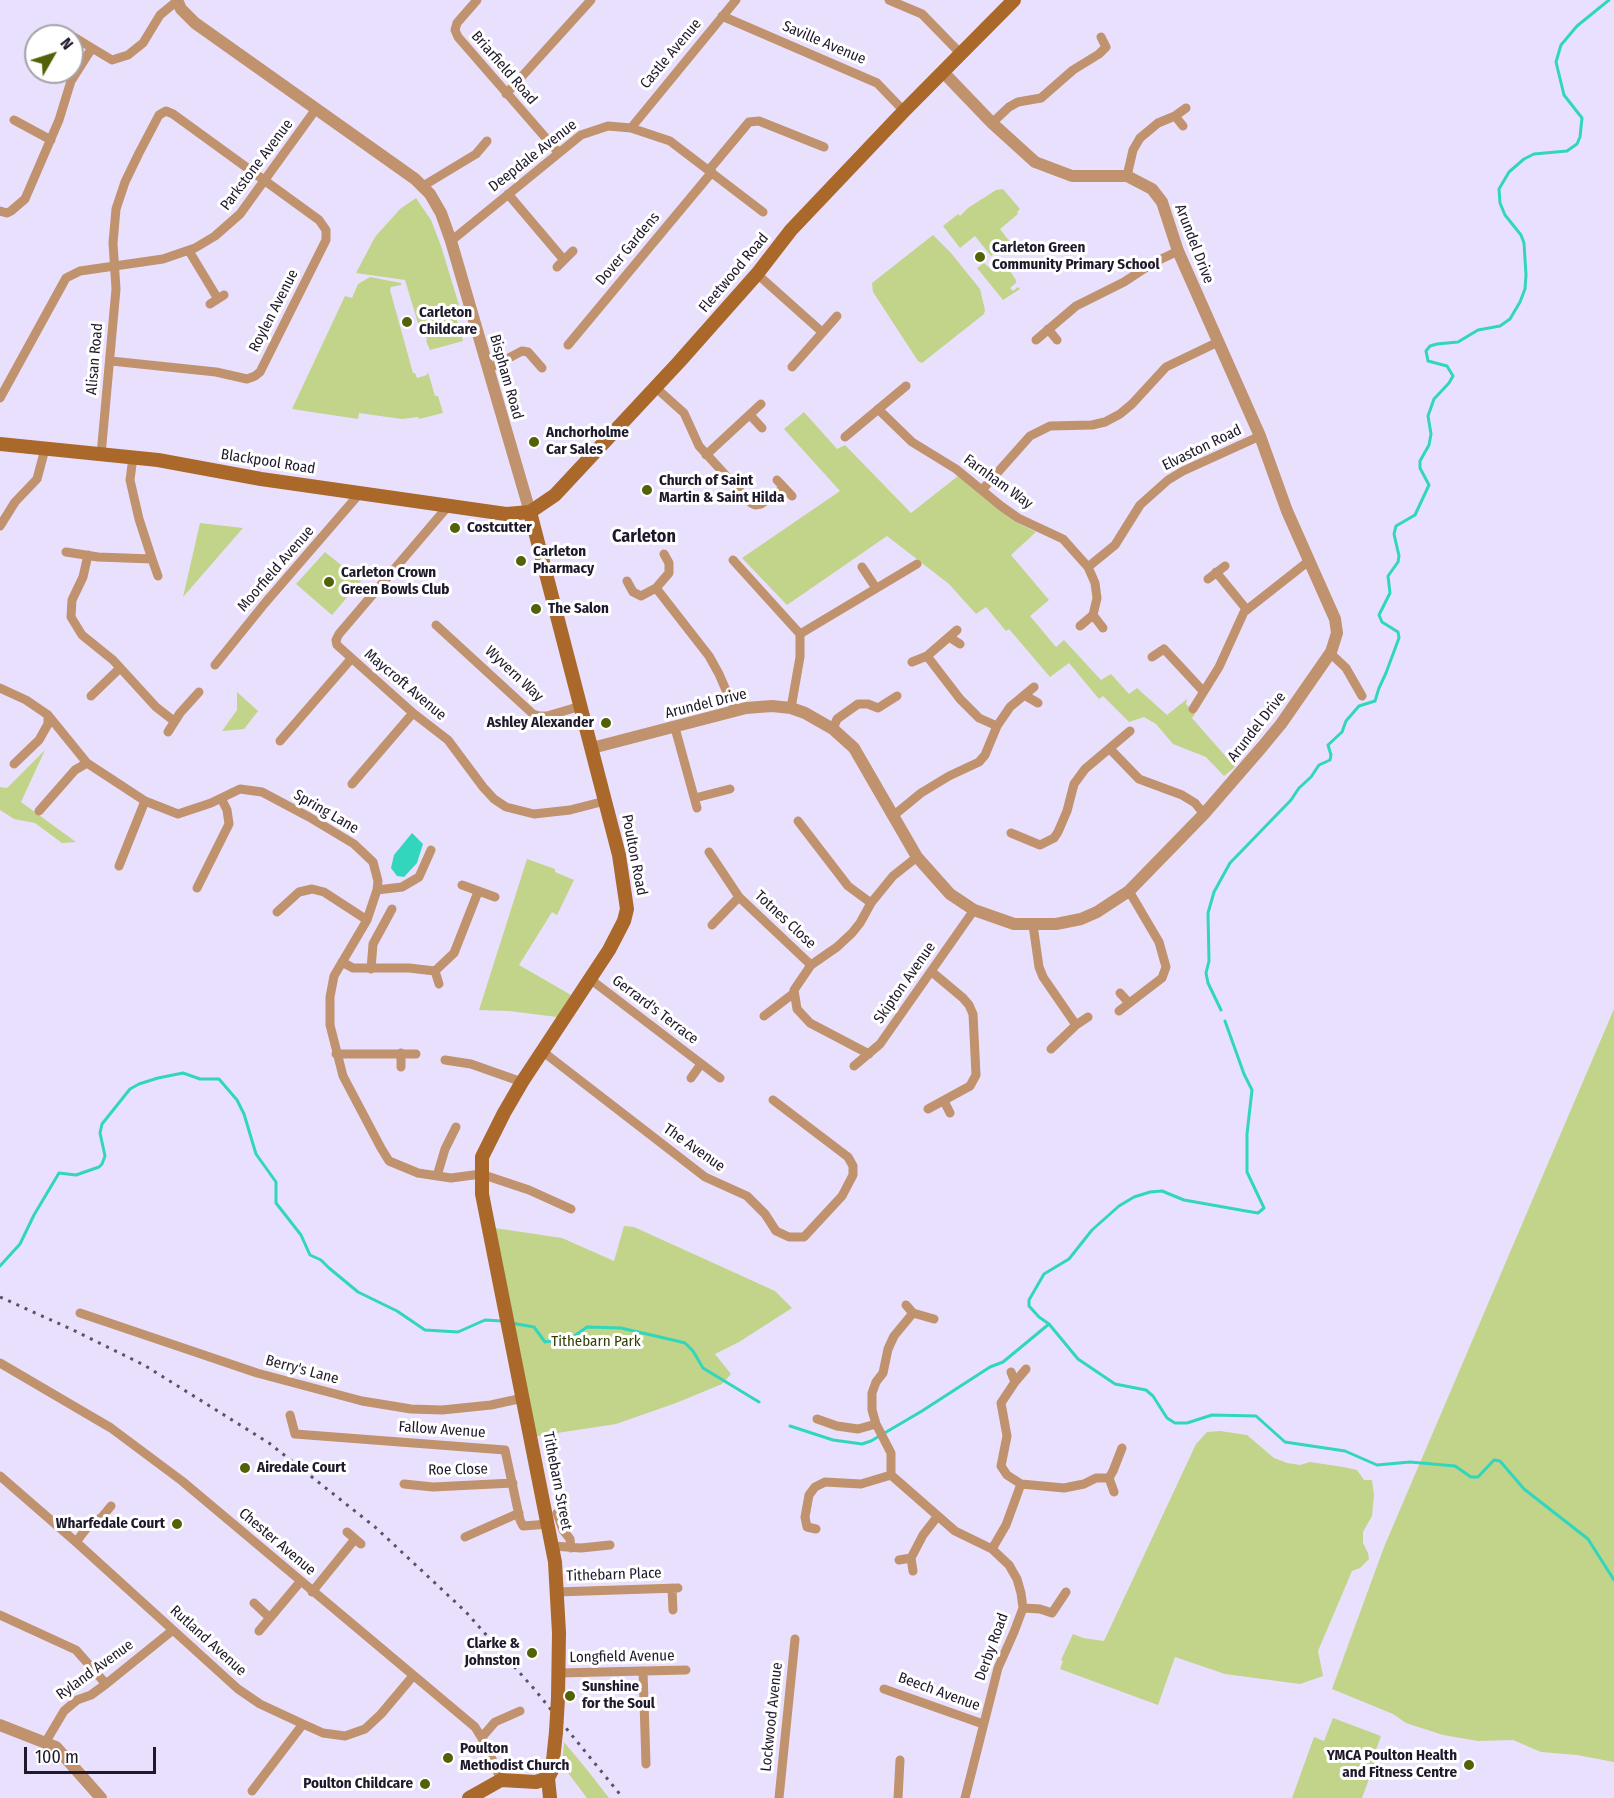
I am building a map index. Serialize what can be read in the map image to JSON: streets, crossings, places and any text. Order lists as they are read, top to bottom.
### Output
{
  "streets": {
    "main road": [
      "Fleetwood Road",
      "Blackpool Road",
      "Poulton Road",
      "Tithebarn Street"
    ],
    "street": [
      "Saville Avenue",
      "Castle Avenue",
      "Briarfield Road",
      "Deepdale Avenue",
      "Parkstone Avenue",
      "Arundel Drive",
      "Dover Gardens",
      "Roylen Avenue",
      "Alisan Road",
      "Bispham Road",
      "Elvaston Road",
      "Farnham Way",
      "Moorfield Avenue",
      "Wyvern Way",
      "Maycroft Avenue",
      "Spring Lane",
      "Totnes Close",
      "Skipton Avenue",
      "Gerrard's Terrace",
      "The Avenue",
      "Berry's Lane",
      "Fallow Avenue",
      "Roe Close",
      "Chester Avenue",
      "Tithebarn Place",
      "Rutland Avenue",
      "Derby Road",
      "Longfield Avenue",
      "Ryland Avenue",
      "Beech Avenue",
      "Lockwood Avenue"
    ]
  },
  "crossings": [
    ["Saville Avenue", "Castle Avenue"],
    ["Saville Avenue", "Fleetwood Road"],
    ["Castle Avenue", "Deepdale Avenue"],
    ["Briarfield Road", "Deepdale Avenue"],
    ["Deepdale Avenue", "Dover Gardens"],
    ["Deepdale Avenue", "Bispham Road"],
    ["Parkstone Avenue", "Roylen Avenue"],
    ["Parkstone Avenue", "Alisan Road"],
    ["Parkstone Avenue", "Bispham Road"],
    ["Arundel Drive", "Fleetwood Road"],
    ["Arundel Drive", "Elvaston Road"],
    ["Arundel Drive", "Poulton Road"],
    ["Arundel Drive", "Skipton Avenue"],
    ["Fleetwood Road", "Bispham Road"],
    ["Fleetwood Road", "Blackpool Road"],
    ["Fleetwood Road", "Poulton Road"],
    ["Roylen Avenue", "Alisan Road"],
    ["Alisan Road", "Blackpool Road"],
    ["Bispham Road", "Blackpool Road"],
    ["Bispham Road", "Poulton Road"],
    ["Elvaston Road", "Farnham Way"],
    ["Blackpool Road", "Moorfield Avenue"],
    ["Blackpool Road", "Maycroft Avenue"],
    ["Blackpool Road", "Poulton Road"],
    ["Wyvern Way", "Poulton Road"],
    ["Maycroft Avenue", "Poulton Road"],
    ["Spring Lane", "Poulton Road"],
    ["Spring Lane", "Tithebarn Street"],
    ["Poulton Road", "Gerrard's Terrace"],
    ["Poulton Road", "The Avenue"],
    ["Poulton Road", "Tithebarn Street"],
    ["Berry's Lane", "Tithebarn Street"],
    ["Fallow Avenue", "Roe Close"],
    ["Tithebarn Street", "Tithebarn Place"],
    ["Tithebarn Street", "Longfield Avenue"],
    ["Chester Avenue", "Rutland Avenue"],
    ["Rutland Avenue", "Ryland Avenue"],
    ["Derby Road", "Beech Avenue"]
  ],
  "districts": ["Carleton"],
  "parks": ["Tithebarn Park"],
  "places": [
    "Carleton Green Community Primary School",
    "Carleton Childcare",
    "Anchorholme Car Sales",
    "Church of Saint Martin & Saint Hilda",
    "Costcutter",
    "Carleton Pharmacy",
    "Carleton Crown Green Bowls Club",
    "The Salon",
    "Ashley Alexander",
    "Airedale Court",
    "Wharfedale Court",
    "Clarke & Johnston",
    "Sunshine for the Soul",
    "Poulton Methodist Church",
    "YMCA Poulton Health and Fitness Centre",
    "Poulton Childcare"
  ],
  "scale_bar": "100 m",
  "north": "top right"
}
